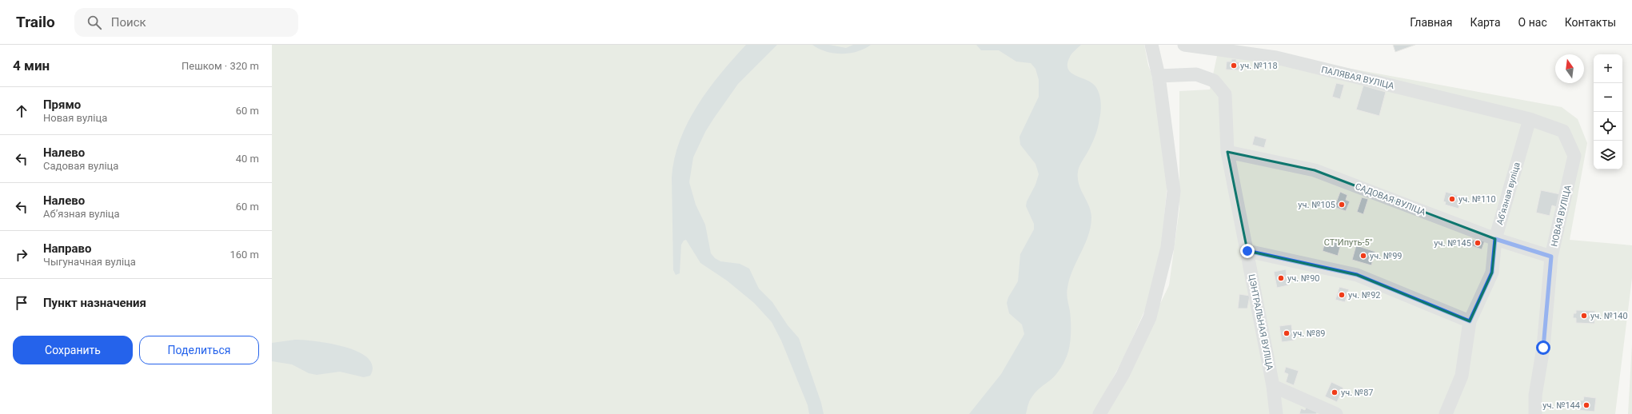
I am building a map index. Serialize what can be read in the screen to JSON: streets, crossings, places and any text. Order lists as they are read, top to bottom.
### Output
{
  "streets": {
    "street": [
      "ПАЛЯВАЯ ВУЛІЦА",
      "Абʼязная вуліца",
      "САДОВАЯ ВУЛІЦА",
      "НОВАЯ ВУЛІЦА",
      "ЦЭНТРАЛЬНАЯ ВУЛІЦА"
    ]
  },
  "crossings": [
    ["ПАЛЯВАЯ ВУЛІЦА", "Абʼязная вуліца"],
    ["ПАЛЯВАЯ ВУЛІЦА", "НОВАЯ ВУЛІЦА"],
    ["Абʼязная вуліца", "САДОВАЯ ВУЛІЦА"],
    ["Абʼязная вуліца", "НОВАЯ ВУЛІЦА"],
    ["САДОВАЯ ВУЛІЦА", "НОВАЯ ВУЛІЦА"],
    ["САДОВАЯ ВУЛІЦА", "ЦЭНТРАЛЬНАЯ ВУЛІЦА"]
  ],
  "parks": ["СТ\"Ипуть-5\""],
  "places": [
    "уч. №118",
    "уч. №110",
    "уч. №105",
    "уч. №145",
    "уч. №99",
    "уч. №90",
    "уч. №92",
    "уч. №140",
    "уч. №89",
    "уч. №87",
    "уч. №144"
  ],
  "north": "top",
  "page": {
    "header": "Trailo",
    "search": "Поиск",
    "nav": [
      "Главная",
      "Карта",
      "О нас",
      "Контакты"
    ],
    "heading": ["4 мин", "Пешком · 320 m"],
    "map_buttons": ["+", "−"],
    "list": [
      ["Прямо", "Новая вуліца", "60 m"],
      ["Налево", "Садовая вуліца", "40 m"],
      ["Налево", "Абʼязная вуліца", "60 m"],
      ["Направо", "Чыгуначная вуліца", "160 m"],
      "Пункт назначения"
    ],
    "buttons": ["Сохранить", "Поделиться"]
  }
}
